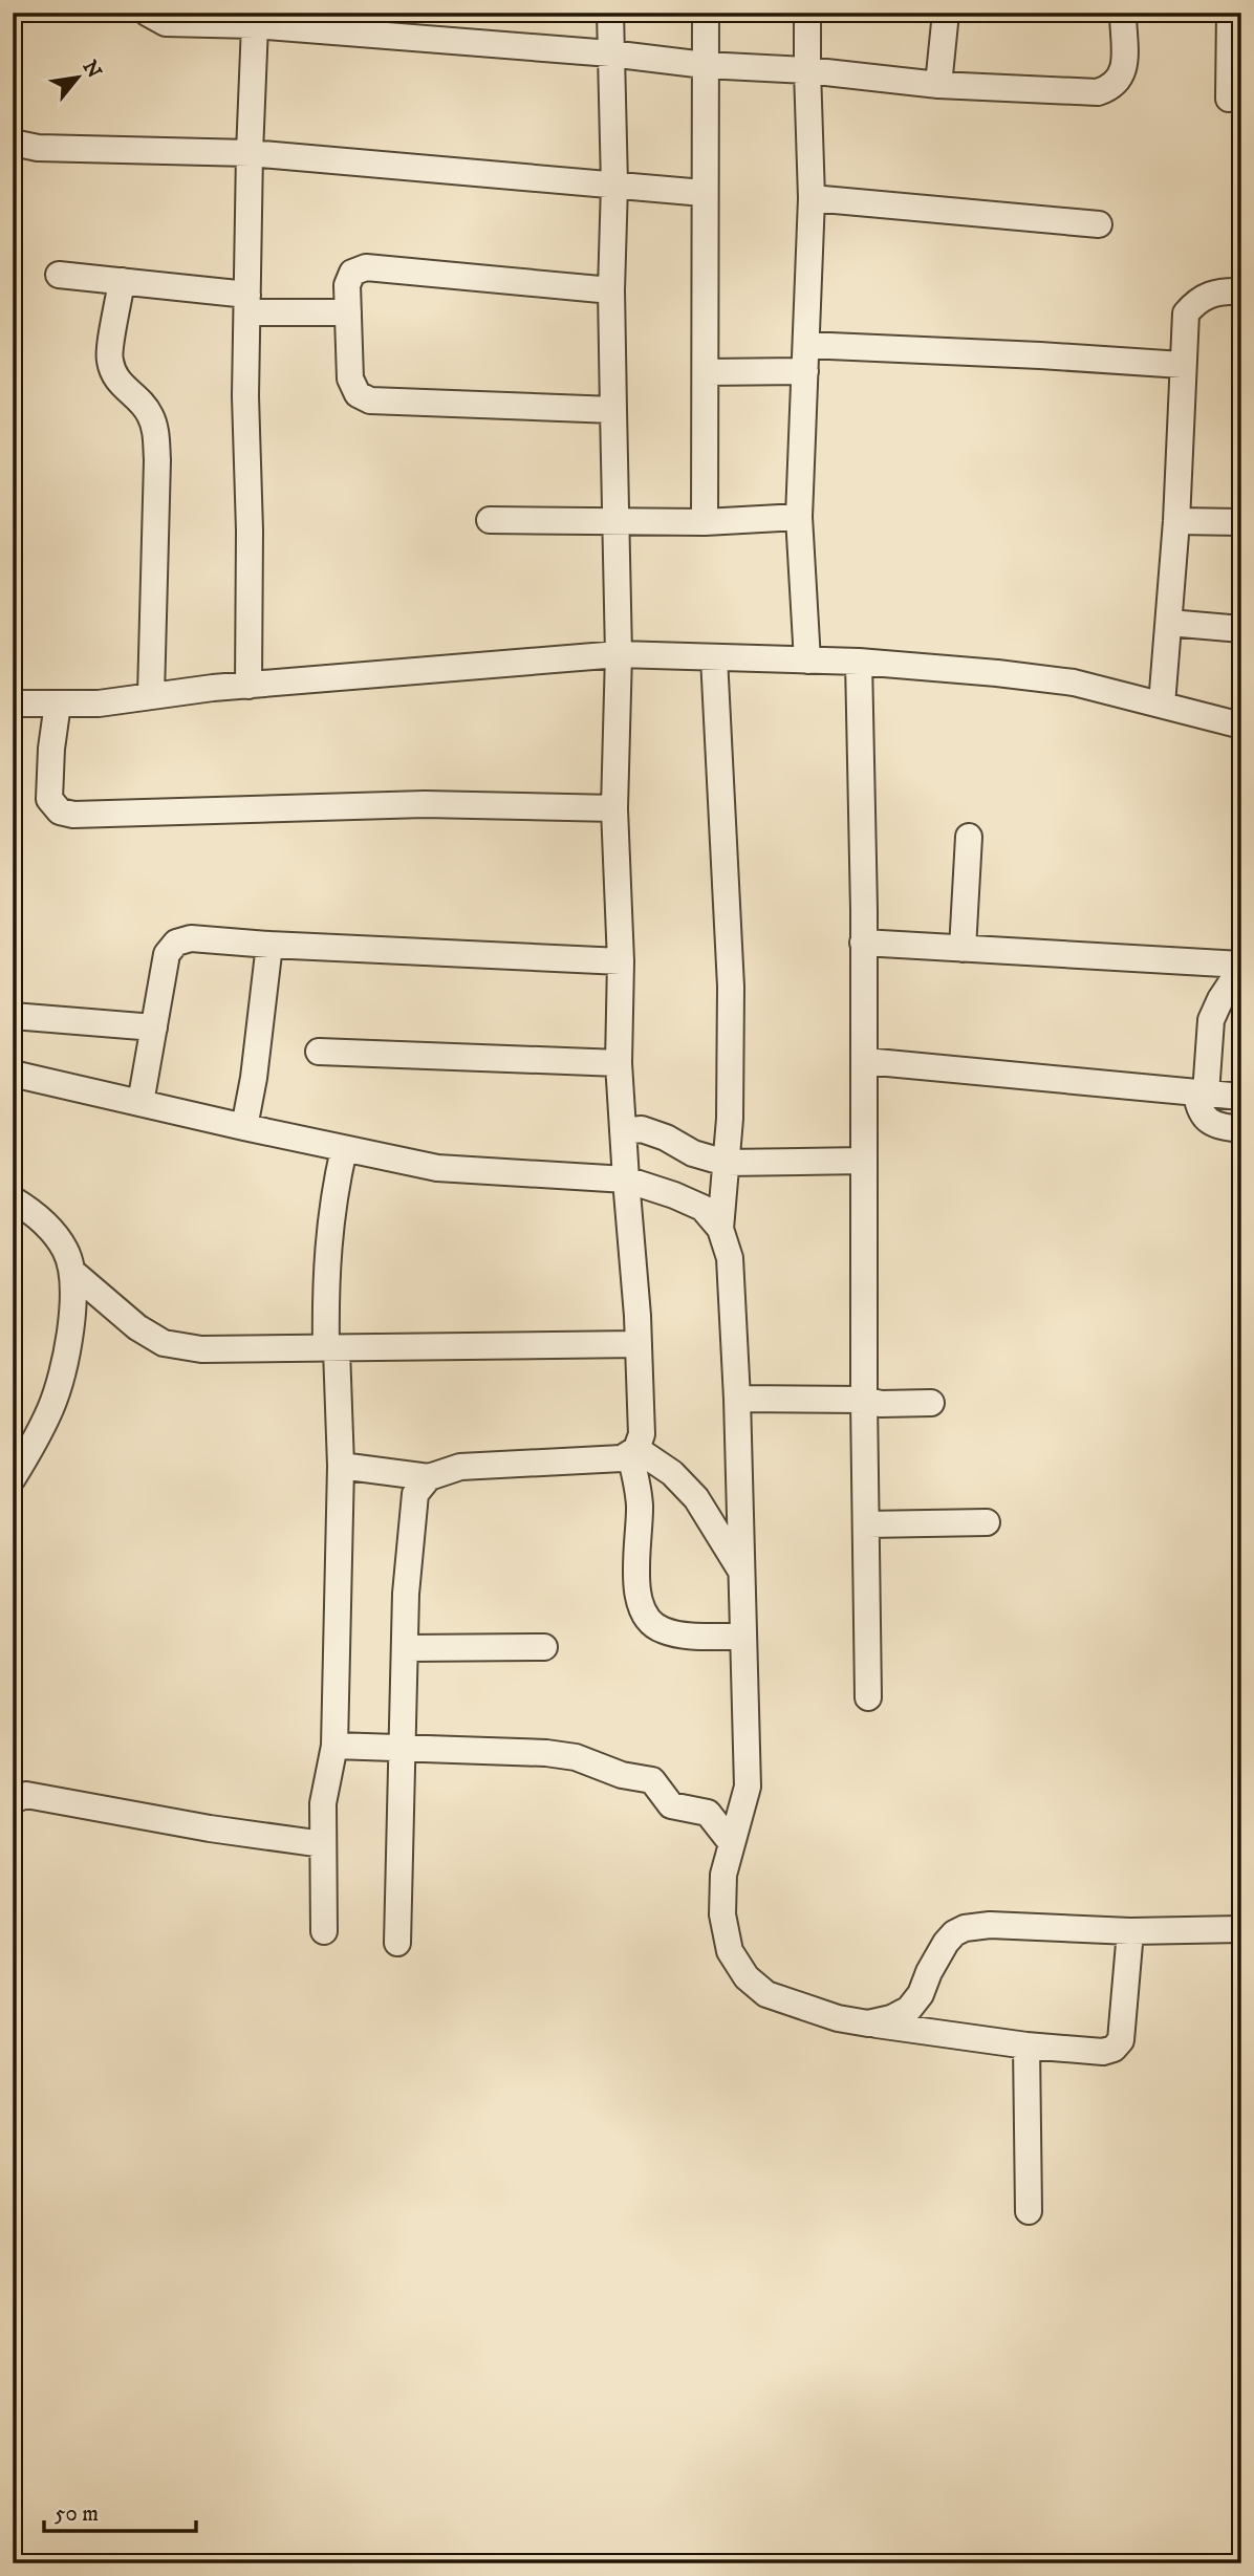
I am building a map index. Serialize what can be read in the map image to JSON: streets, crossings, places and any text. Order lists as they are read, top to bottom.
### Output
{
  "scale_bar": "50 m",
  "north": "top right"
}
